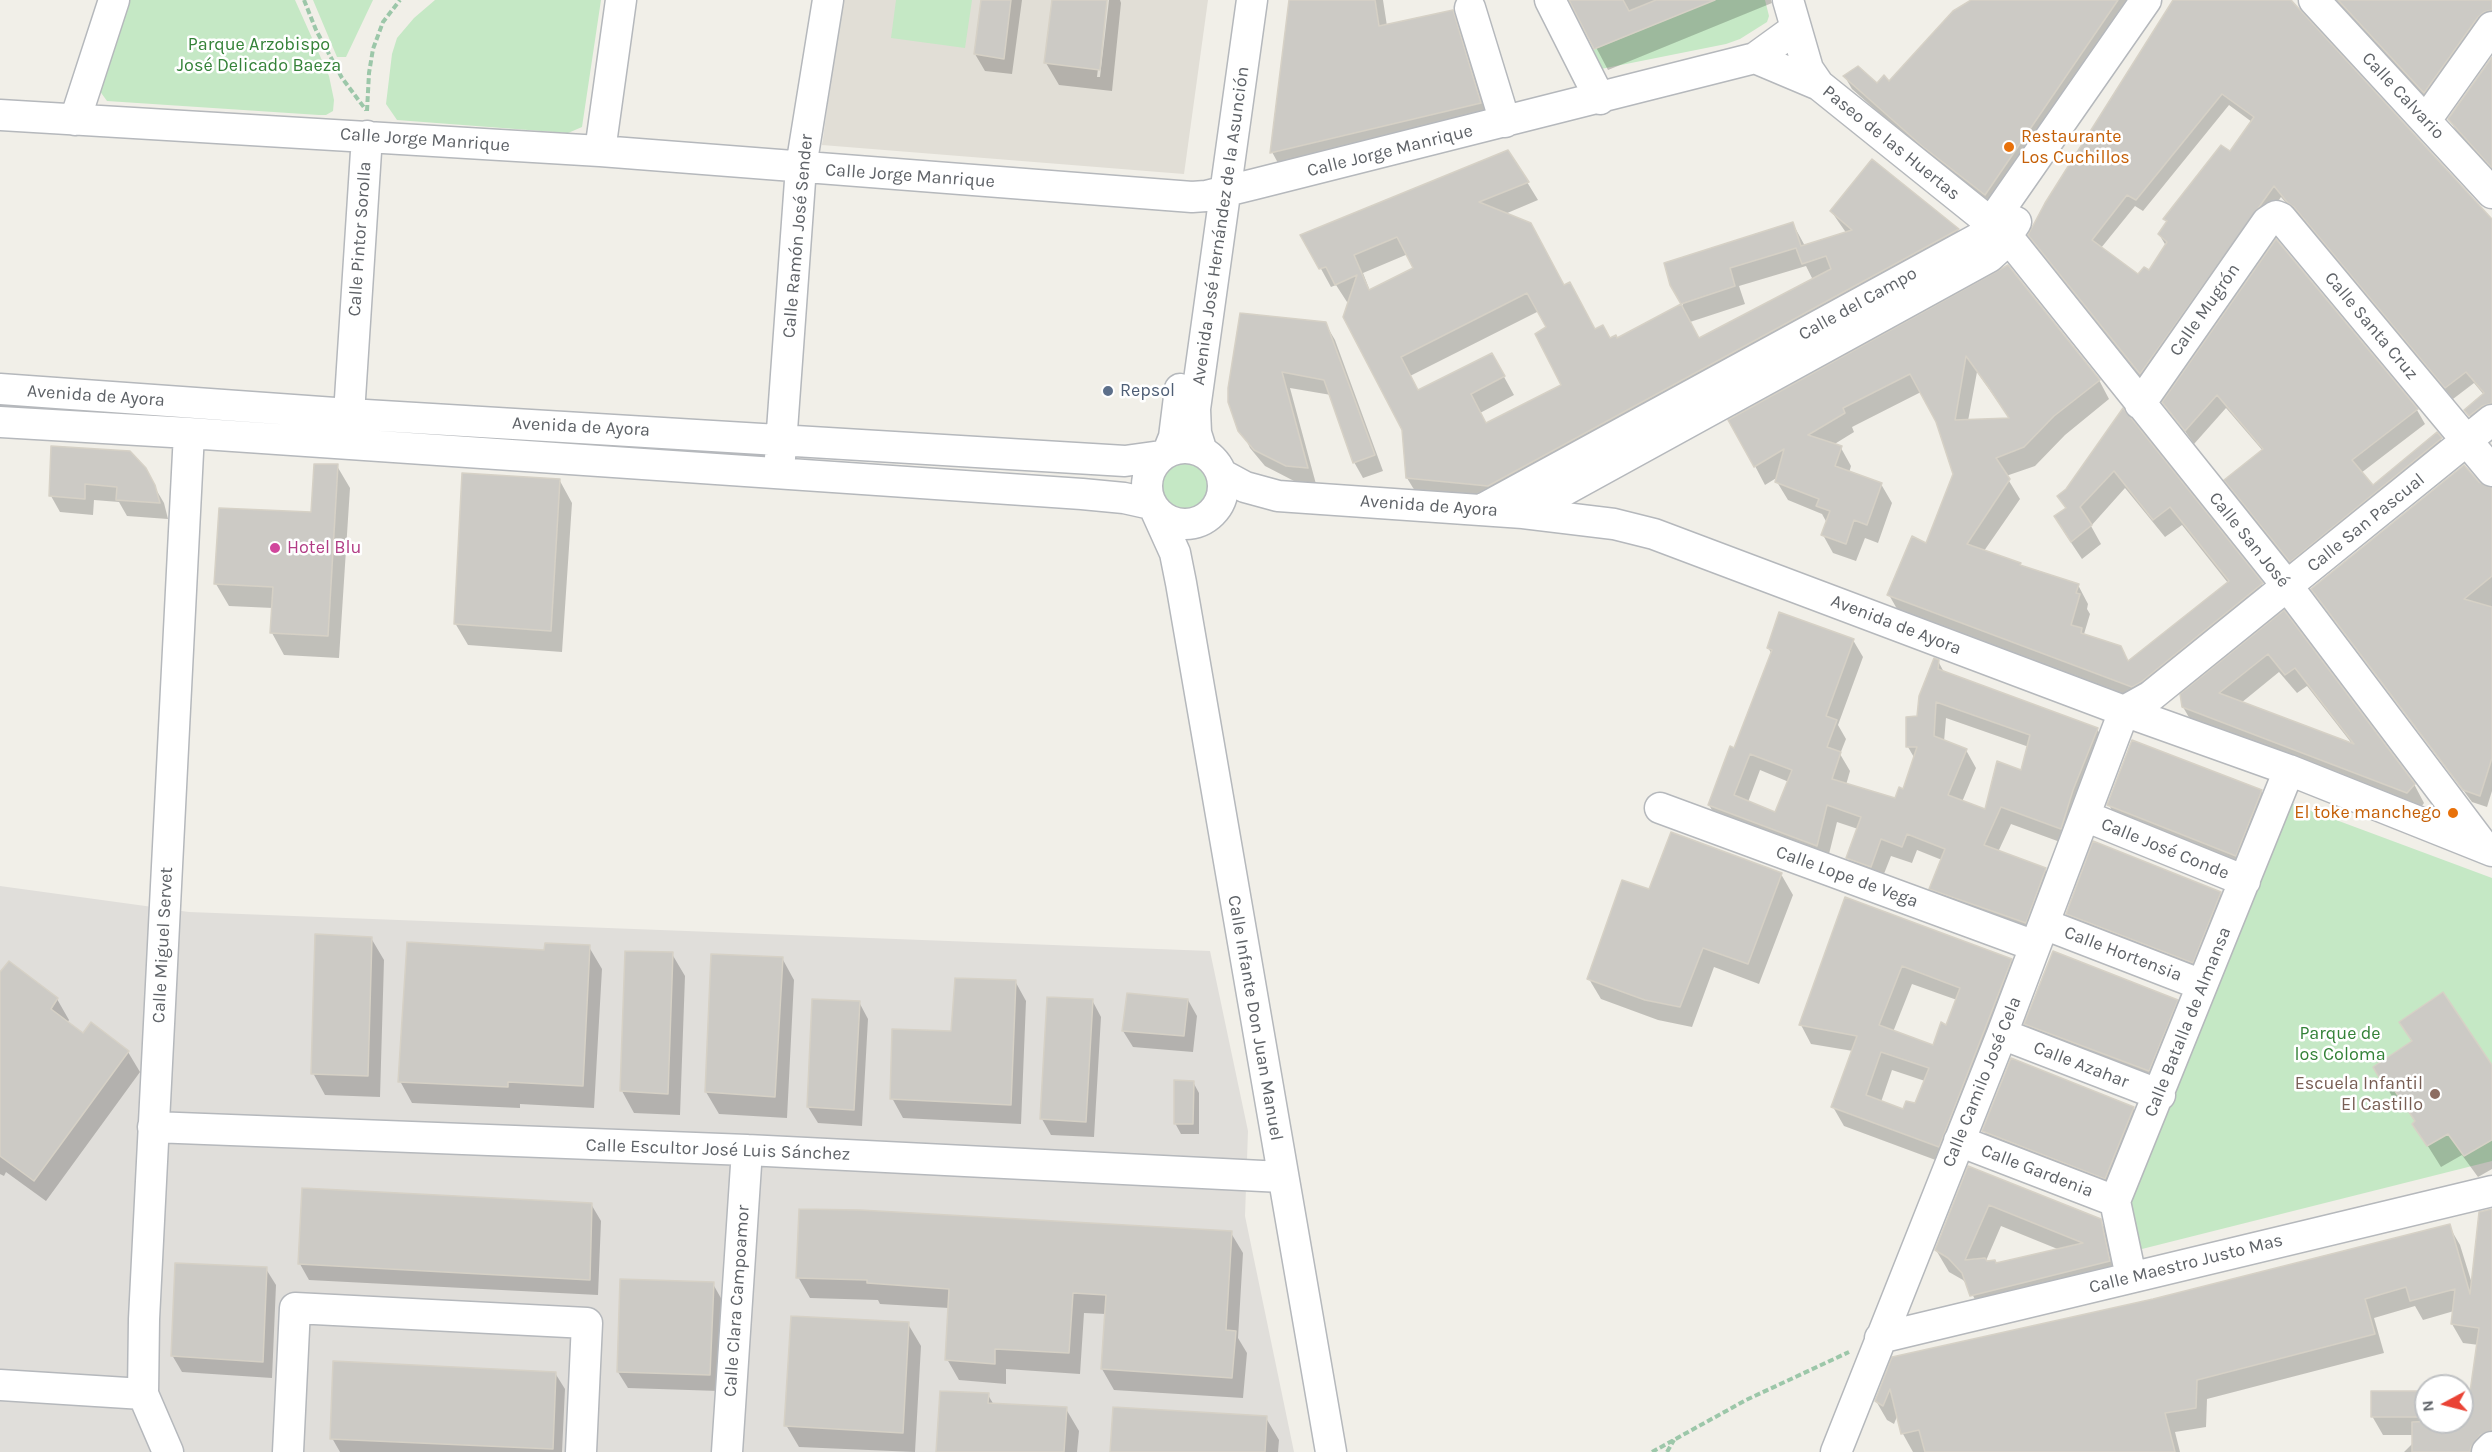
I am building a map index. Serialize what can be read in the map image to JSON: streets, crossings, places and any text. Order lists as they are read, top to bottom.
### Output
{
  "streets": {
    "street": [
      "Calle Calvario",
      "Calle Jorge Manrique",
      "Paseo de las Huertas",
      "Avenida José Hernández de la Asunción",
      "Calle Ramón José Sender",
      "Calle Pintor Sorolla",
      "Calle del Campo",
      "Calle Mugrón",
      "Calle Santa Cruz",
      "Avenida de Ayora",
      "Calle San Pascual",
      "Calle San José",
      "Calle José Conde",
      "Calle Lope de Vega",
      "Calle Miguel Servet",
      "Calle Hortensia",
      "Calle Infante Don Juan Manuel",
      "Calle Batalla de Almansa",
      "Calle Azahar",
      "Calle Camilo José Cela",
      "Calle Escultor José Luis Sánchez",
      "Calle Gardenia",
      "Calle Maestro Justo Mas",
      "Calle Clara Campoamor"
    ]
  },
  "crossings": [
    ["Calle Jorge Manrique", "Paseo de las Huertas"],
    ["Calle Jorge Manrique", "Avenida José Hernández de la Asunción"],
    ["Calle Jorge Manrique", "Calle Ramón José Sender"],
    ["Calle Jorge Manrique", "Calle Pintor Sorolla"],
    ["Paseo de las Huertas", "Calle del Campo"],
    ["Paseo de las Huertas", "Calle San José"],
    ["Avenida José Hernández de la Asunción", "Avenida de Ayora"],
    ["Avenida José Hernández de la Asunción", "Calle Infante Don Juan Manuel"],
    ["Calle Ramón José Sender", "Avenida de Ayora"],
    ["Calle Pintor Sorolla", "Avenida de Ayora"],
    ["Calle del Campo", "Avenida de Ayora"],
    ["Calle del Campo", "Calle San José"],
    ["Calle Mugrón", "Calle Santa Cruz"],
    ["Calle Mugrón", "Calle San José"],
    ["Calle Santa Cruz", "Calle San Pascual"],
    ["Avenida de Ayora", "Calle San Pascual"],
    ["Avenida de Ayora", "Calle San José"],
    ["Avenida de Ayora", "Calle Miguel Servet"],
    ["Avenida de Ayora", "Calle Infante Don Juan Manuel"],
    ["Avenida de Ayora", "Calle Batalla de Almansa"],
    ["Avenida de Ayora", "Calle Camilo José Cela"],
    ["Calle San Pascual", "Calle San José"],
    ["Calle San Pascual", "Calle Camilo José Cela"],
    ["Calle José Conde", "Calle Batalla de Almansa"],
    ["Calle José Conde", "Calle Camilo José Cela"],
    ["Calle Lope de Vega", "Calle Hortensia"],
    ["Calle Lope de Vega", "Calle Camilo José Cela"],
    ["Calle Miguel Servet", "Calle Escultor José Luis Sánchez"],
    ["Calle Hortensia", "Calle Batalla de Almansa"],
    ["Calle Hortensia", "Calle Camilo José Cela"],
    ["Calle Infante Don Juan Manuel", "Calle Escultor José Luis Sánchez"],
    ["Calle Batalla de Almansa", "Calle Azahar"],
    ["Calle Batalla de Almansa", "Calle Gardenia"],
    ["Calle Azahar", "Calle Camilo José Cela"],
    ["Calle Camilo José Cela", "Calle Gardenia"],
    ["Calle Camilo José Cela", "Calle Maestro Justo Mas"],
    ["Calle Escultor José Luis Sánchez", "Calle Clara Campoamor"]
  ],
  "parks": ["Parque Arzobispo José Delicado Baeza", "Parque de los Coloma"],
  "places": [
    "Restaurante Los Cuchillos",
    "Repsol",
    "Hotel Blu",
    "El toke manchego",
    "Escuela Infantil El Castillo"
  ],
  "north": "left"
}
